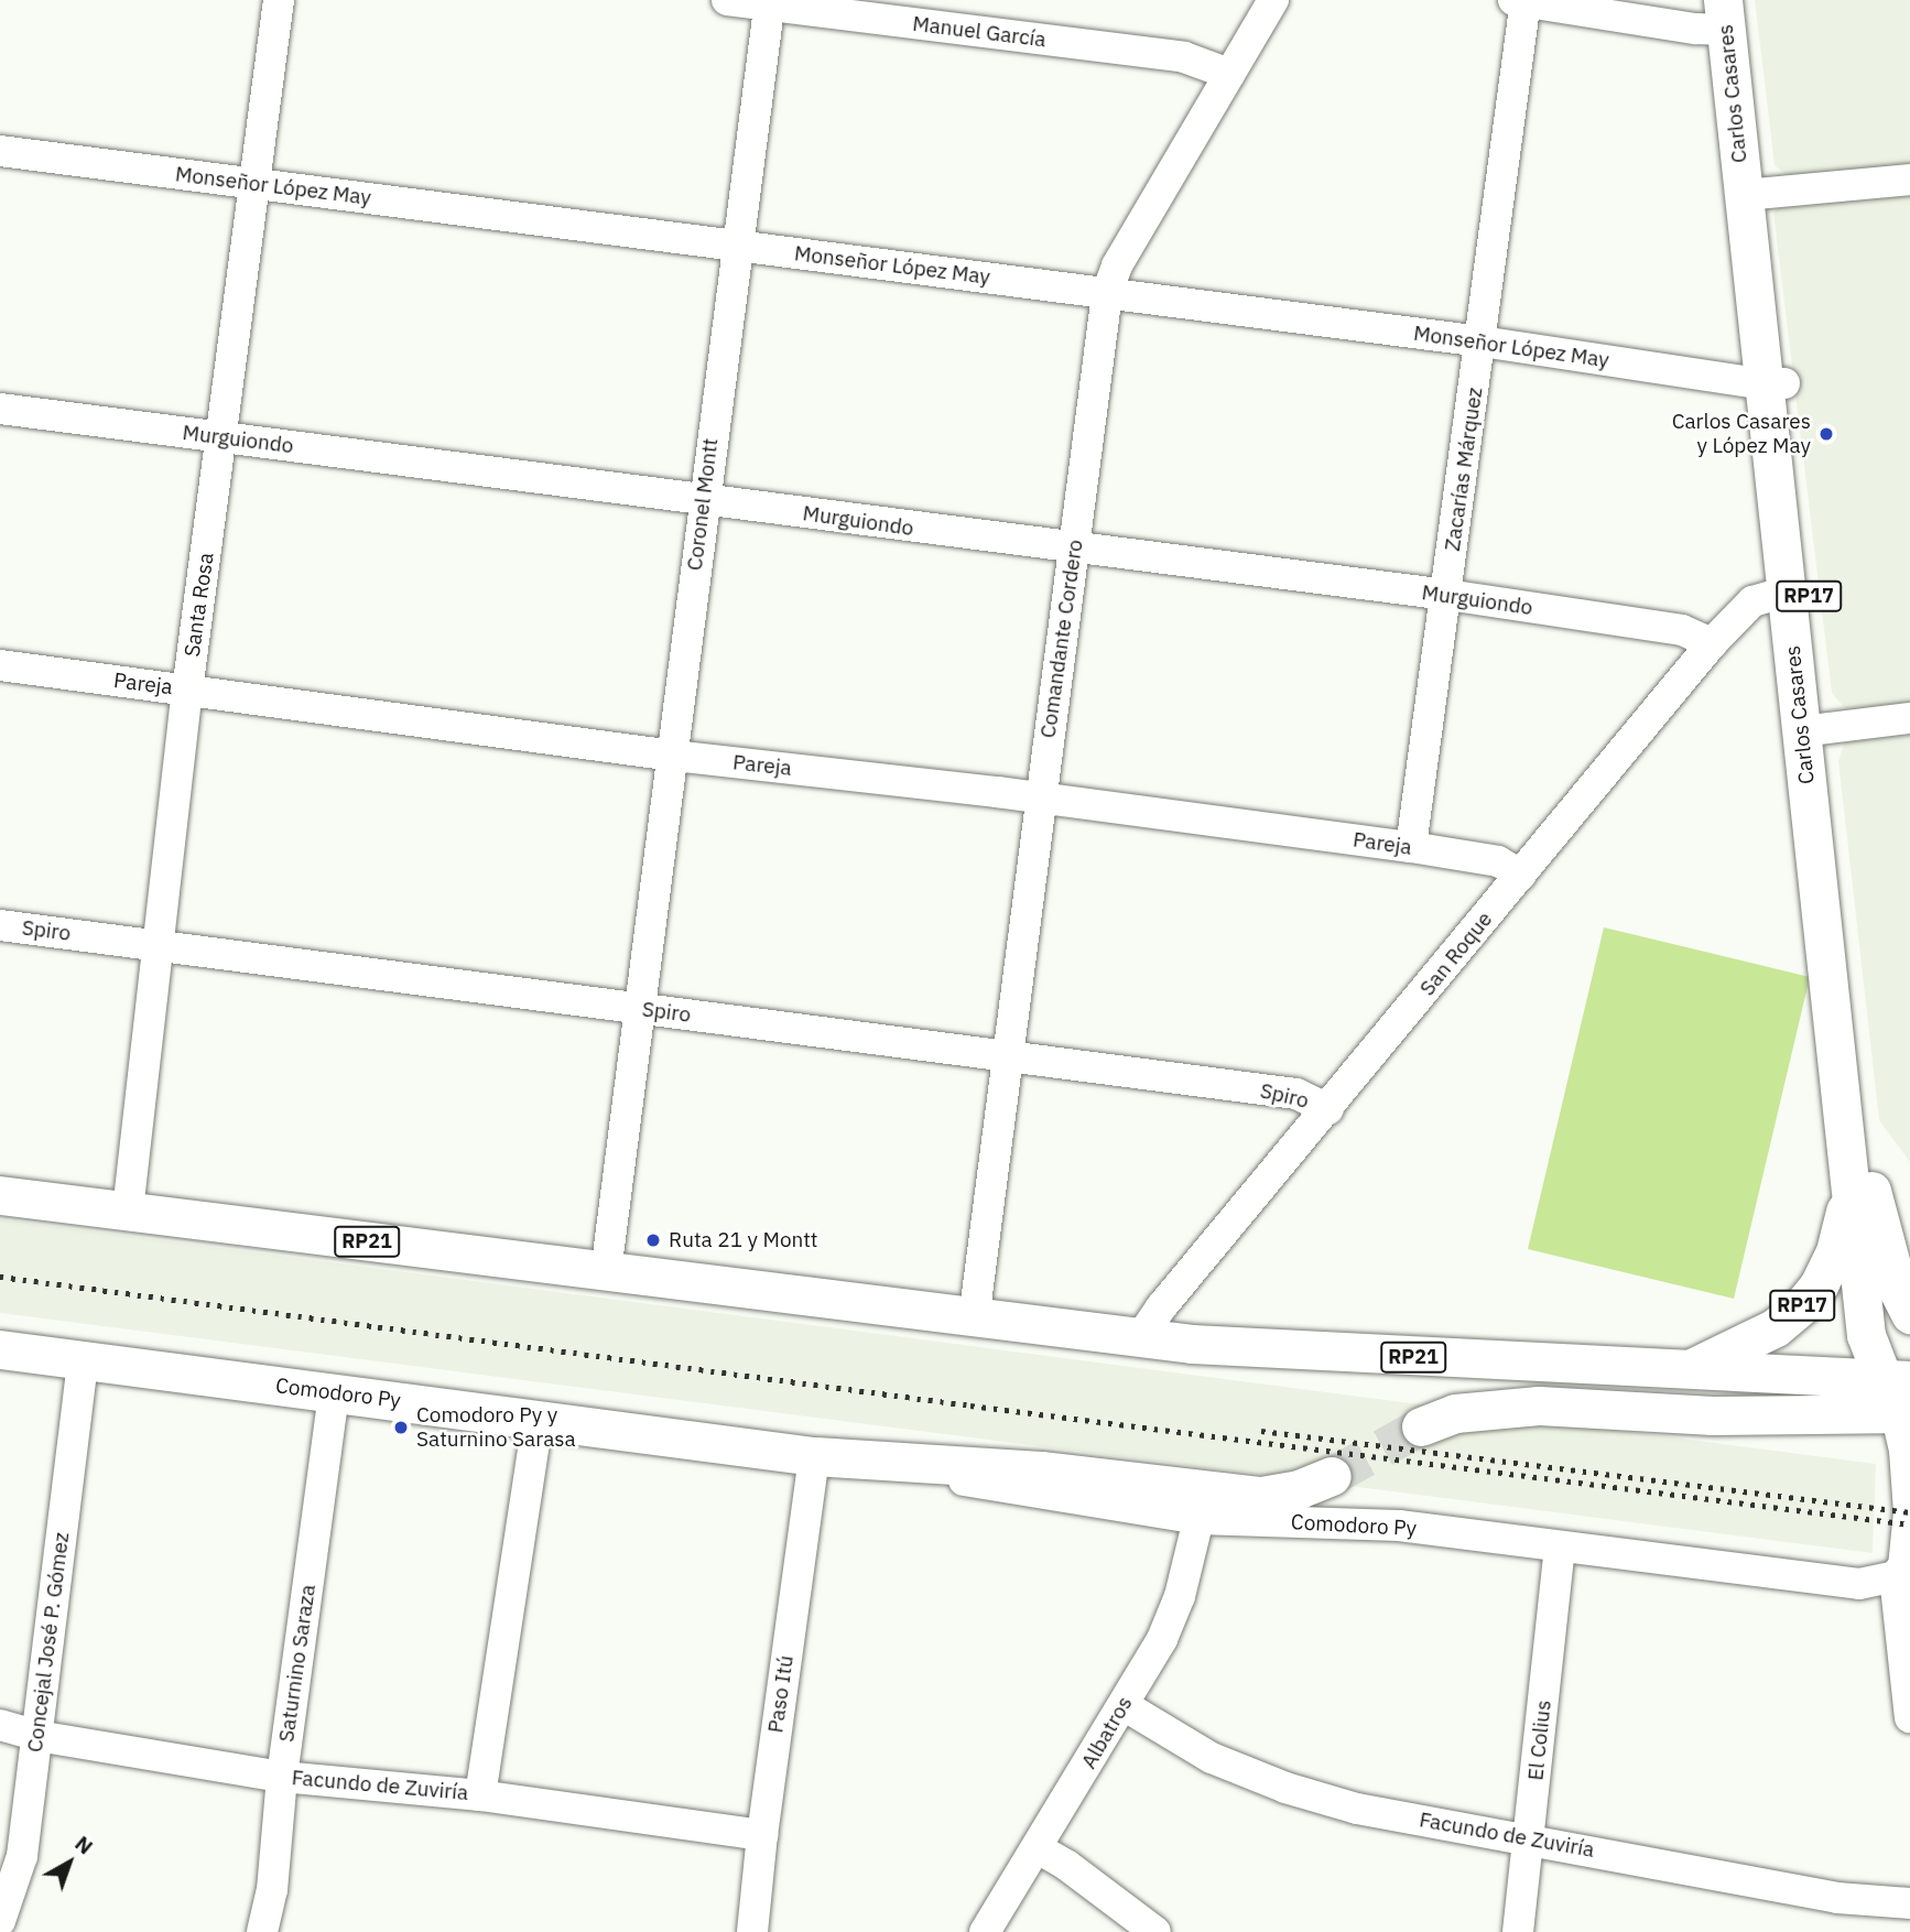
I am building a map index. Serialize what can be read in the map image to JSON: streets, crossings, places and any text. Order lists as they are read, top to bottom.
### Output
{
  "streets": {
    "main road": [
      "Carlos Casares",
      "RP17",
      "RP21",
      "Comodoro Py"
    ],
    "street": [
      "Manuel García",
      "Monseñor López May",
      "Murguiondo",
      "Zacarías Márquez",
      "Coronel Montt",
      "Santa Rosa",
      "Comandante Cordero",
      "Pareja",
      "Spiro",
      "San Roque",
      "Concejal José P. Gómez",
      "Saturnino Saraza",
      "Paso Itú",
      "Albatros",
      "El Colius",
      "Facundo de Zuviría"
    ]
  },
  "crossings": [
    ["Manuel García", "Coronel Montt"],
    ["Manuel García", "Comandante Cordero"],
    ["Carlos Casares", "Monseñor López May"],
    ["Carlos Casares", "RP17"],
    ["Carlos Casares", "San Roque"],
    ["Carlos Casares", "RP21"],
    ["Carlos Casares", "Comodoro Py"],
    ["Monseñor López May", "Zacarías Márquez"],
    ["Monseñor López May", "Coronel Montt"],
    ["Monseñor López May", "Santa Rosa"],
    ["Monseñor López May", "Comandante Cordero"],
    ["Murguiondo", "Zacarías Márquez"],
    ["Murguiondo", "Coronel Montt"],
    ["Murguiondo", "Santa Rosa"],
    ["Murguiondo", "Comandante Cordero"],
    ["Murguiondo", "San Roque"],
    ["Zacarías Márquez", "Pareja"],
    ["Coronel Montt", "Pareja"],
    ["Coronel Montt", "Spiro"],
    ["Coronel Montt", "RP21"],
    ["RP17", "RP21"],
    ["Santa Rosa", "Pareja"],
    ["Santa Rosa", "Spiro"],
    ["Santa Rosa", "RP21"],
    ["Comandante Cordero", "Pareja"],
    ["Comandante Cordero", "Spiro"],
    ["Comandante Cordero", "RP21"],
    ["Pareja", "San Roque"],
    ["Spiro", "San Roque"],
    ["San Roque", "RP21"],
    ["Comodoro Py", "Concejal José P. Gómez"],
    ["Comodoro Py", "Saturnino Saraza"],
    ["Comodoro Py", "Paso Itú"],
    ["Comodoro Py", "Albatros"],
    ["Comodoro Py", "El Colius"],
    ["Concejal José P. Gómez", "Facundo de Zuviría"],
    ["Saturnino Saraza", "Facundo de Zuviría"],
    ["Paso Itú", "Facundo de Zuviría"],
    ["Albatros", "Facundo de Zuviría"],
    ["El Colius", "Facundo de Zuviría"]
  ],
  "places": ["Carlos Casares y López May", "Ruta 21 y Montt", "Comodoro Py y Saturnino Sarasa"],
  "north": "top right"
}
